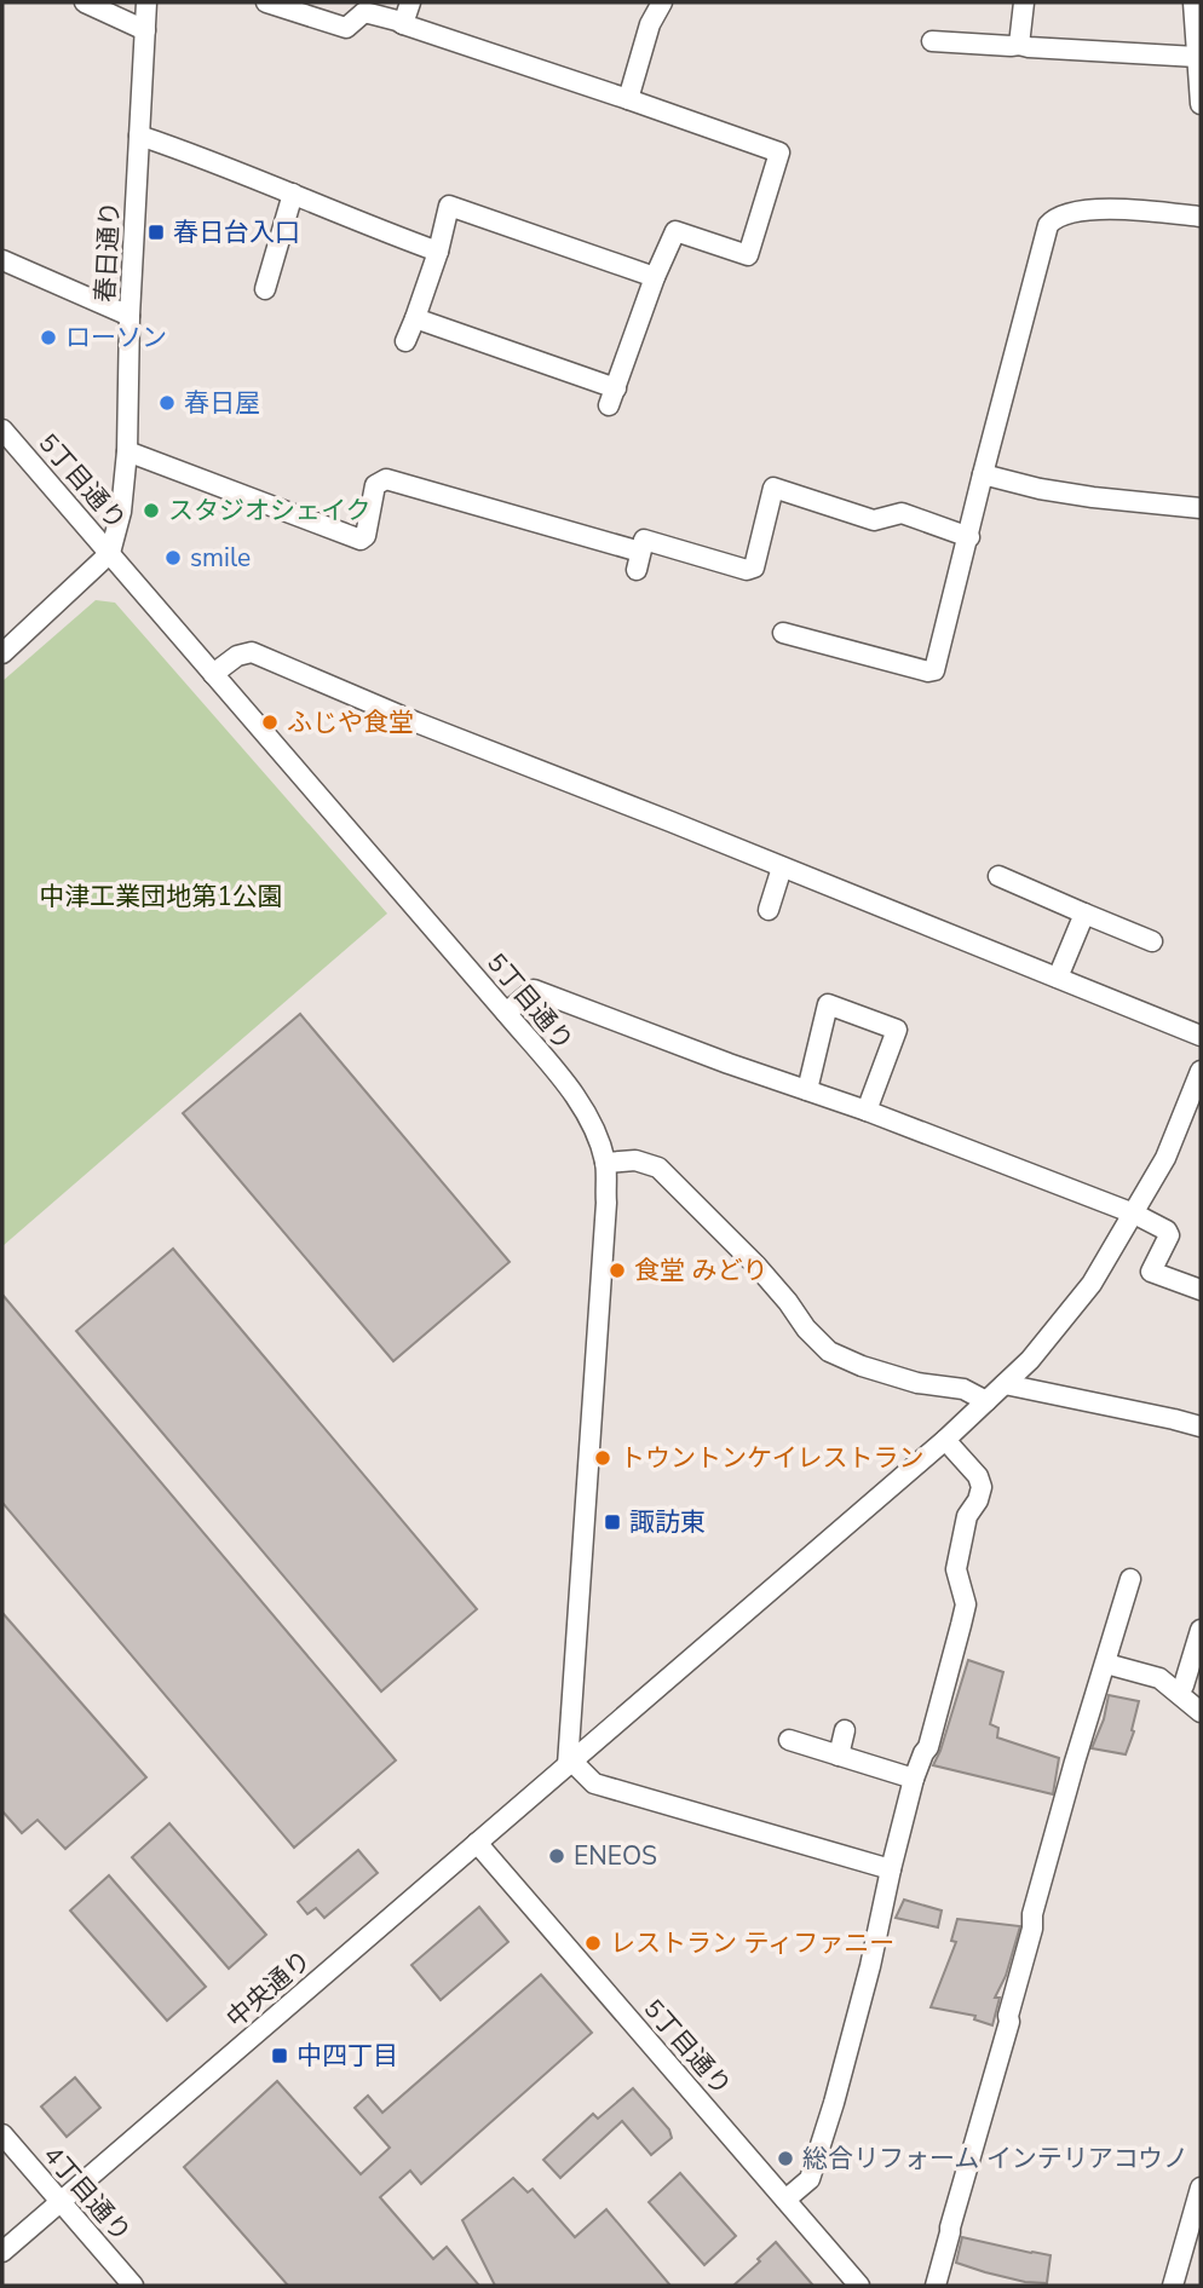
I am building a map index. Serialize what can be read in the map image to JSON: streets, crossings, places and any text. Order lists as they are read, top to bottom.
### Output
{
  "streets": {
    "street": [
      "春日通り",
      "5丁目通り",
      "中央通り",
      "4丁目通り"
    ]
  },
  "crossings": [
    ["春日通り", "5丁目通り"],
    ["5丁目通り", "中央通り"],
    ["中央通り", "4丁目通り"]
  ],
  "parks": ["中津工業団地第1公園"],
  "places": {
    "transit": ["春日台入口", "諏訪東", "中四丁目"],
    "other": [
      "ローソン",
      "春日屋",
      "スタジオシェイク",
      "smile",
      "ふじや食堂",
      "食堂 みどり",
      "トウントンケイレストラン",
      "ENEOS",
      "レストラン ティファニー",
      "総合リフォーム インテリアコウノ"
    ]
  }
}
